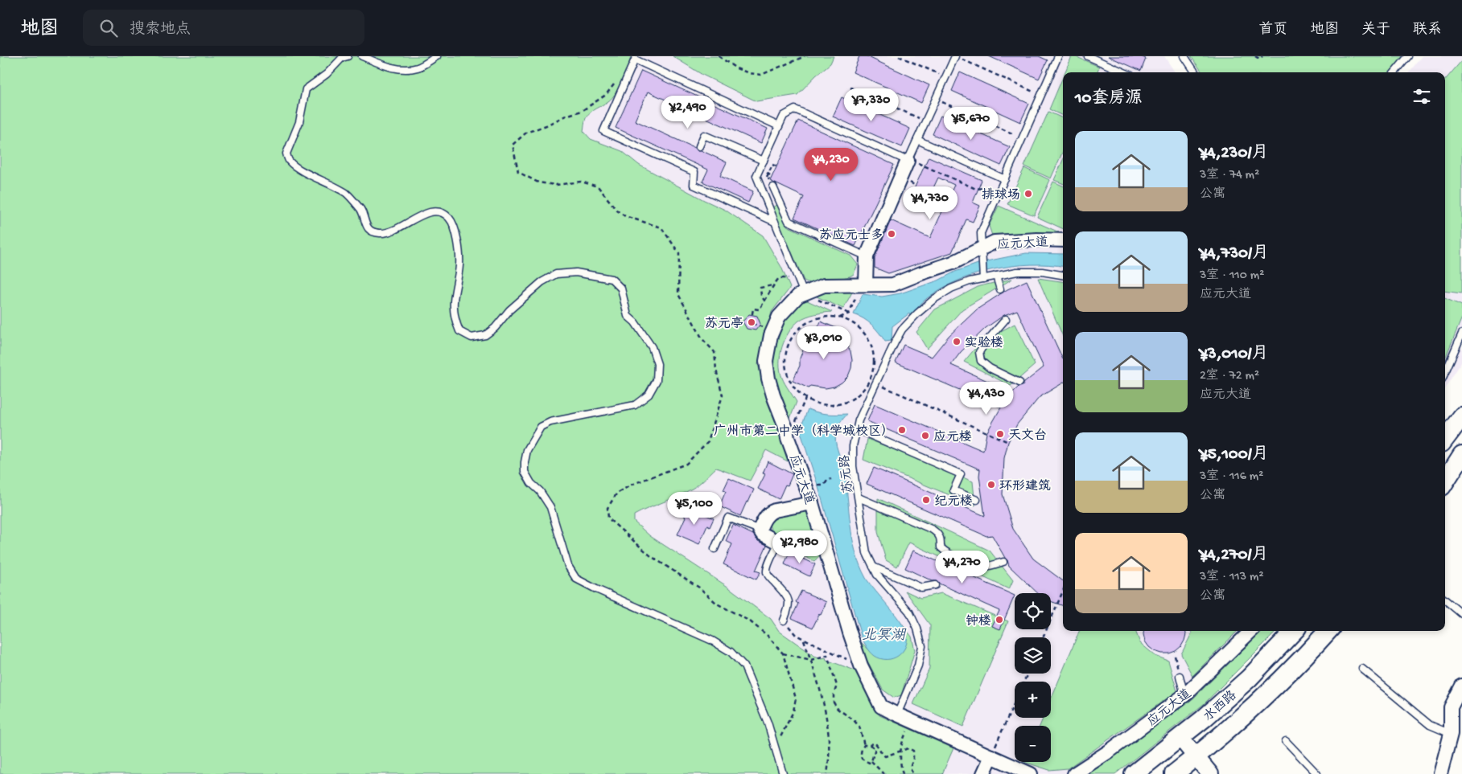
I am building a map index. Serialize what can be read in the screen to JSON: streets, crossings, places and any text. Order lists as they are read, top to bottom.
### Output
{
  "streets": {
    "main road": ["水西路"],
    "street": ["应元大道"],
    "lane": ["苏元路"]
  },
  "crossings": [
    ["应元大道", "苏元路"]
  ],
  "water": ["北冥湖"],
  "places": [
    "排球场",
    "苏应元士多",
    "苏元亭",
    "实验楼",
    "广州市第二中学（科学城校区）",
    "天文台",
    "应元楼",
    "环形建筑",
    "纪元楼",
    "钟楼"
  ],
  "page": {
    "header": "地图",
    "search": "搜索地点",
    "nav": [
      "首页",
      "地图",
      "关于",
      "联系"
    ],
    "heading": "10套房源",
    "price": [
      "¥7,330",
      "¥2,490",
      "¥5,670",
      "¥4,230",
      "¥4,730",
      "¥3,010",
      "¥4,430",
      "¥5,100",
      "¥2,980",
      "¥4,270"
    ],
    "list": [
      {
        "name": "¥4,230/月",
        "note": "3室 · 74 m² · 公寓"
      },
      {
        "name": "¥4,730/月",
        "note": "3室 · 110 m² · 应元大道"
      },
      {
        "name": "¥3,010/月",
        "note": "2室 · 72 m² · 应元大道"
      },
      {
        "name": "¥5,100/月",
        "note": "3室 · 116 m² · 公寓"
      },
      {
        "name": "¥4,270/月",
        "note": "3室 · 113 m² · 公寓"
      }
    ],
    "map_buttons": ["+", "−"]
  }
}
